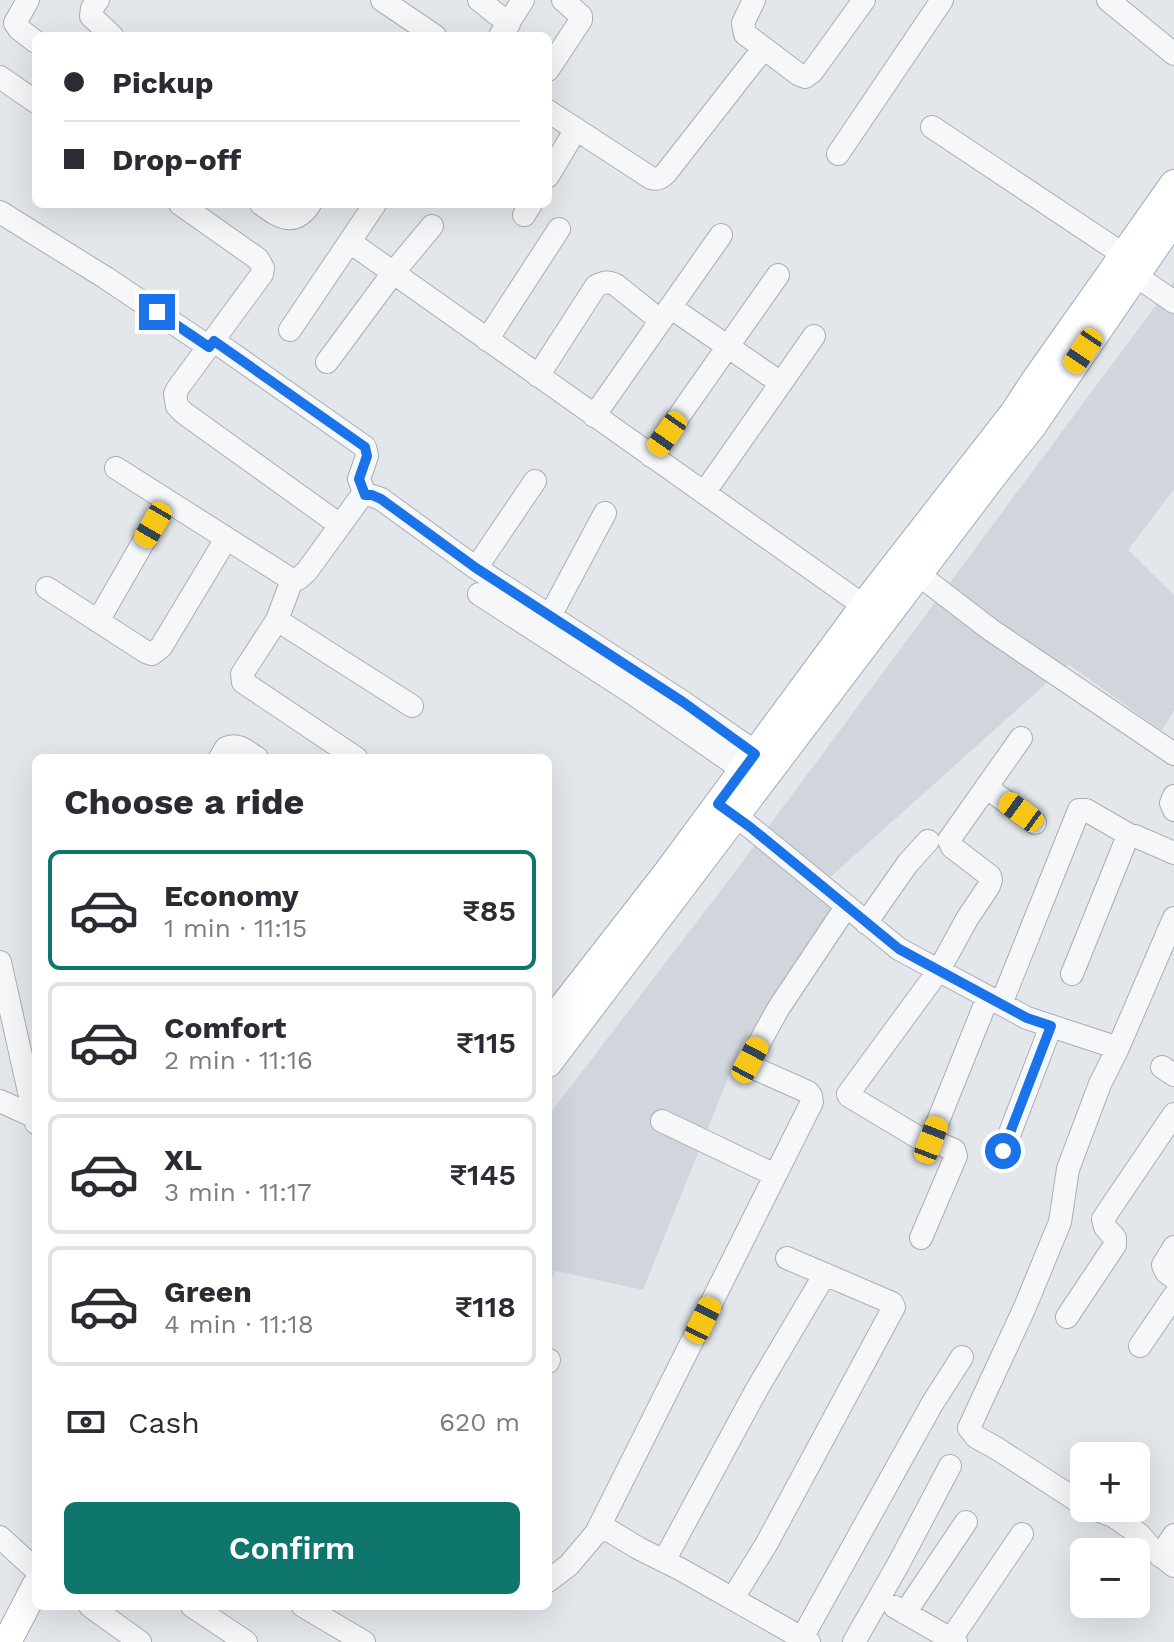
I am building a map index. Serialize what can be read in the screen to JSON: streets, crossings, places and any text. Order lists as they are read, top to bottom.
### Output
{
  "page": {
    "banner": ["Pickup", "Drop-off"],
    "heading": "Choose a ride",
    "list": [
      {
        "name": "Economy",
        "note": "1 min · 11:15",
        "value": "₹85"
      },
      {
        "name": "Comfort",
        "note": "2 min · 11:16",
        "value": "₹115"
      },
      {
        "name": "XL",
        "note": "3 min · 11:17",
        "value": "₹145"
      },
      {
        "name": "Green",
        "note": "4 min · 11:18",
        "value": "₹118"
      }
    ],
    "pay": ["Cash", "620 m"],
    "map_buttons": ["+", "−"],
    "buttons": "Confirm"
  }
}
